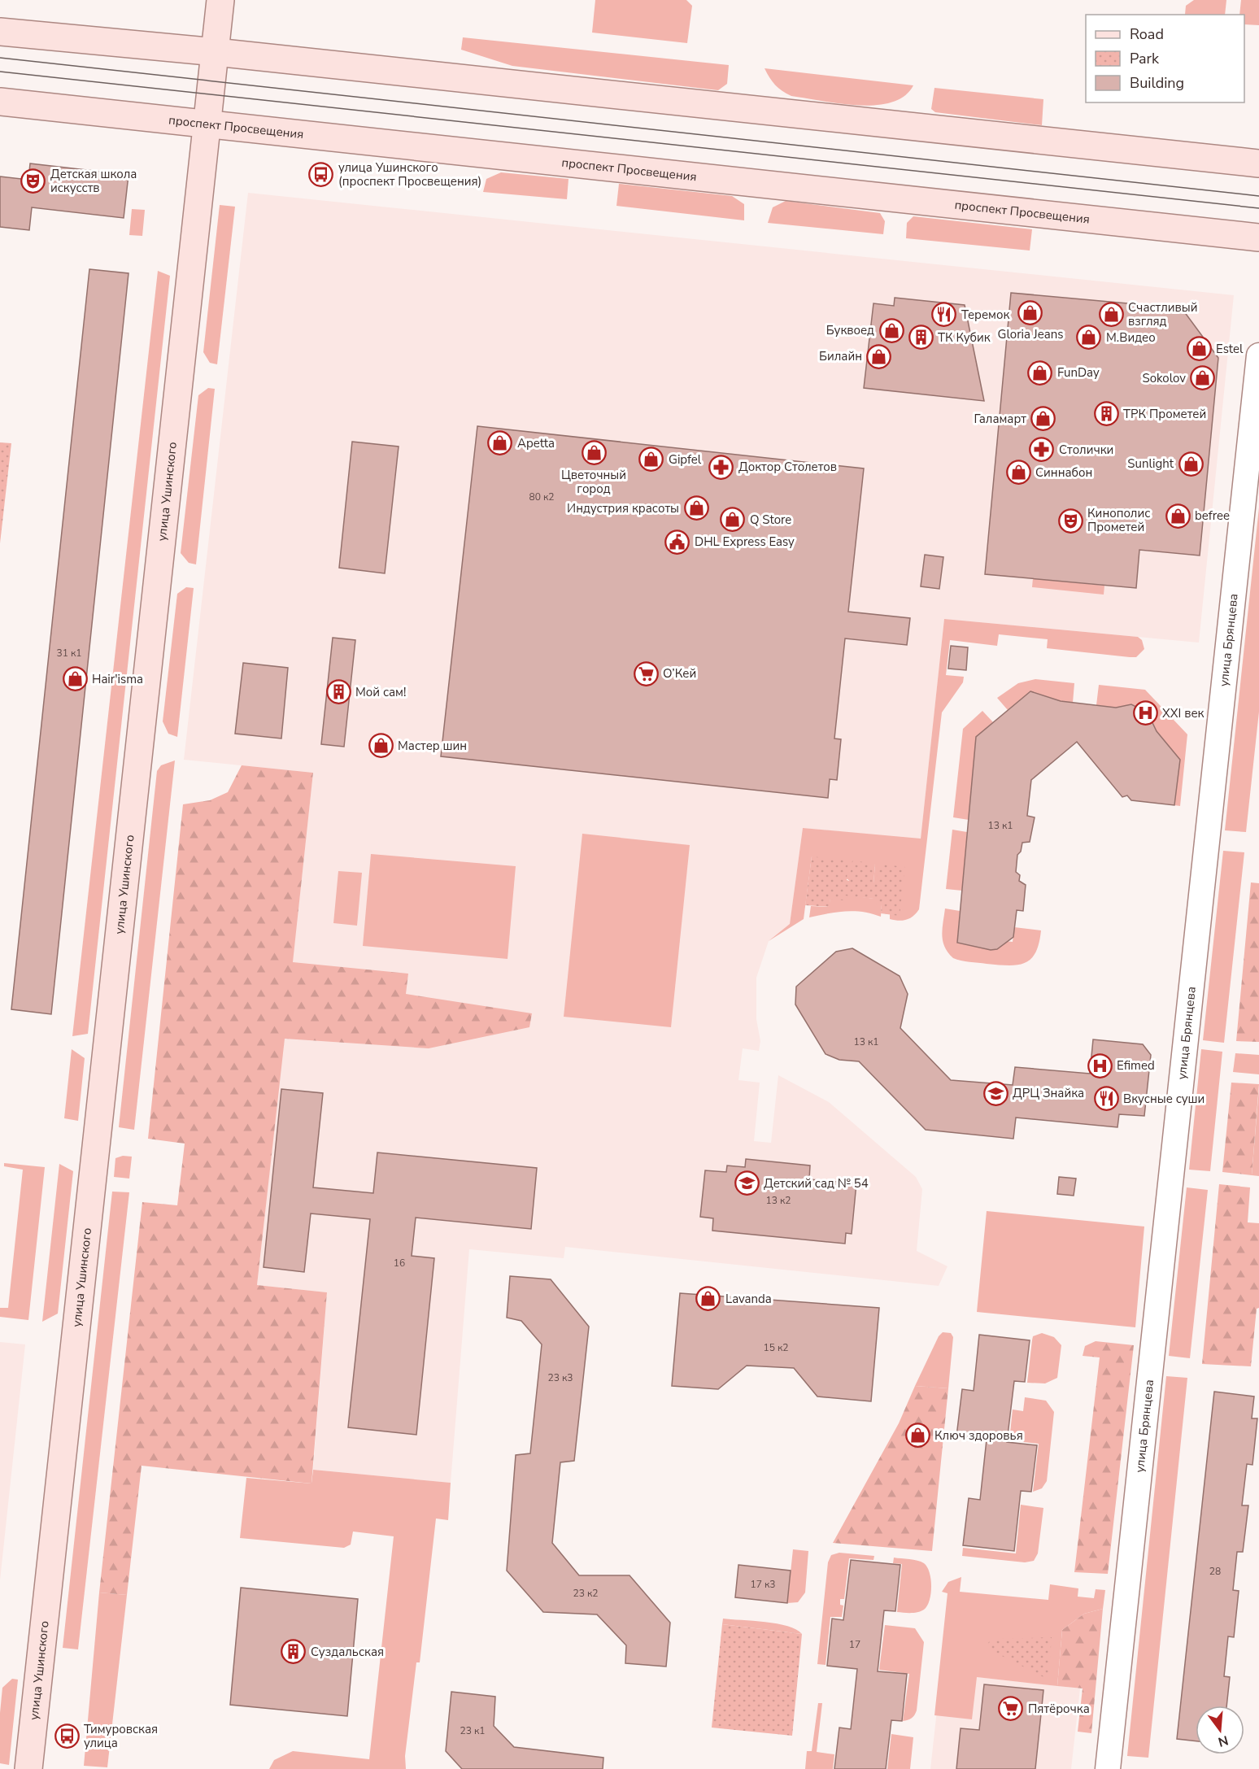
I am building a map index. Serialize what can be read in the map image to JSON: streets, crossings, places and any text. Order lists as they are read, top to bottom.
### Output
{
  "streets": {
    "main road": ["проспект Просвещения", "улица Ушинского"],
    "street": ["улица Брянцева"]
  },
  "crossings": [
    ["проспект Просвещения", "улица Ушинского"]
  ],
  "places": {
    "bus stop": ["улица Ушинского (проспект Просвещения)", "Тимуровская улица"],
    "theatre": ["Детская школа искусств", "Кинополис Прометей"],
    "shop": [
      "Gloria Jeans",
      "Счастливый взгляд",
      "Буквоед",
      "М.Видео",
      "Estel",
      "Билайн",
      "FunDay",
      "Sokolov",
      "Галамарт",
      "Apetta",
      "Цветочный город",
      "Gipfel",
      "Sunlight",
      "Синнабон",
      "Индустрия красоты",
      "befree",
      "Q Store",
      "Hair'isma",
      "Мастер шин",
      "Lavanda",
      "Ключ здоровья"
    ],
    "restaurant": ["Теремок", "Вкусные суши"],
    "building": [
      "ТК Кубик",
      "ТРК Прометей",
      "Мой сам!",
      "Суздальская"
    ],
    "pharmacy": ["Столички", "Доктор Столетов"],
    "public building": ["DHL Express Easy"],
    "supermarket": ["О’Кей", "Пятёрочка"],
    "hospital": ["XXI век", "Efimed"],
    "school or university": ["ДРЦ Знайка", "Детский сад № 54"]
  },
  "house_numbers": [
    "80 к2",
    "31 к1",
    "13 к1",
    "13 к1",
    "13 к2",
    "16",
    "15 к2",
    "23 к3",
    "28",
    "17 к3",
    "23 к2",
    "17",
    "23 к1"
  ],
  "legend": ["Road", "Park", "Building"],
  "north": "bottom"
}
